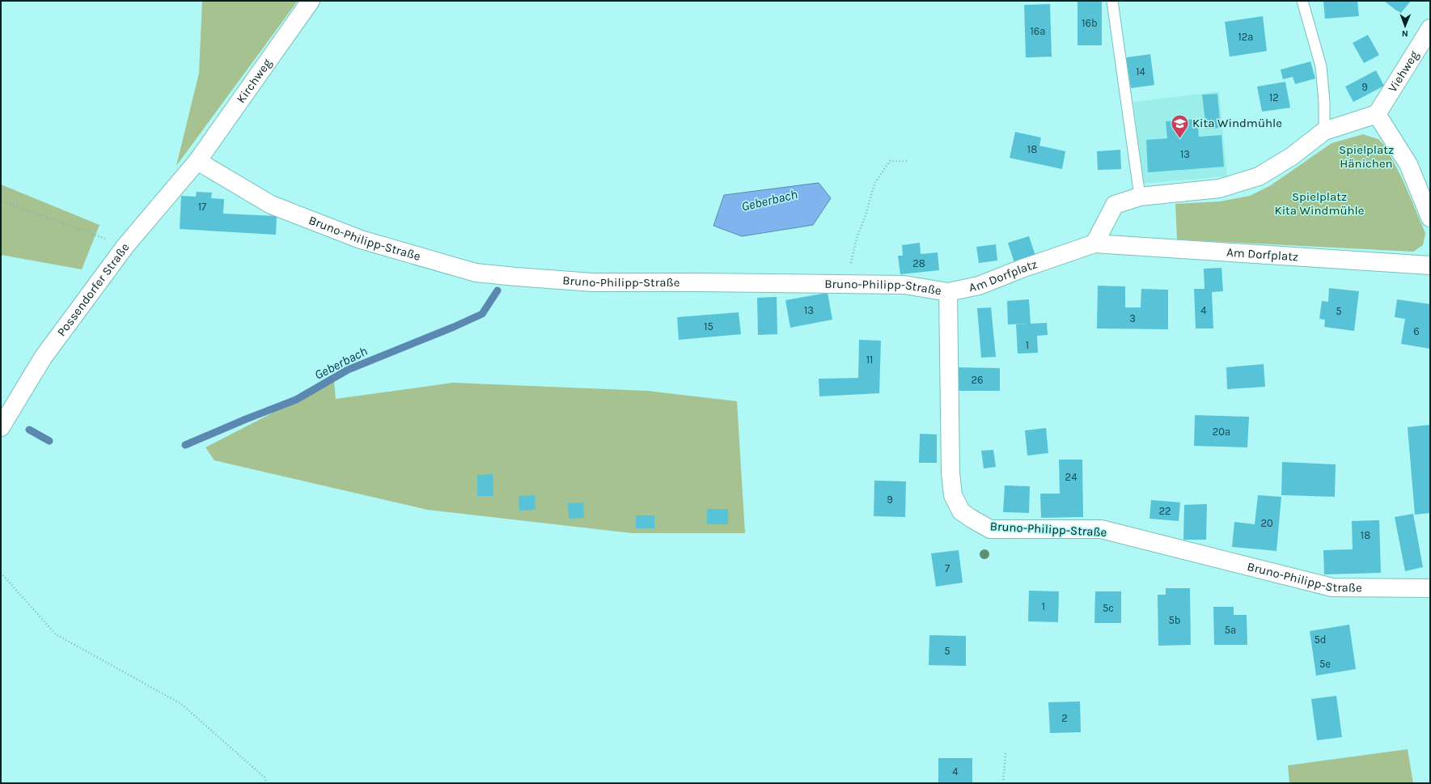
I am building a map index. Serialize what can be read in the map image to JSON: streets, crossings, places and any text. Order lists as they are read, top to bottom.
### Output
{
  "streets": {
    "street": [
      "Viehweg",
      "Kirchweg",
      "Bruno-Philipp-Straße",
      "Am Dorfplatz",
      "Possendorfer Straße"
    ]
  },
  "crossings": [
    ["Kirchweg", "Bruno-Philipp-Straße"],
    ["Kirchweg", "Possendorfer Straße"],
    ["Bruno-Philipp-Straße", "Am Dorfplatz"],
    ["Bruno-Philipp-Straße", "Possendorfer Straße"]
  ],
  "water": ["Geberbach"],
  "parks": ["Spielplatz Hänichen", "Spielplatz Kita Windmühle"],
  "places": {
    "school or university": ["Kita Windmühle"]
  },
  "house_numbers": [
    "16b",
    "16a",
    "12a",
    "14",
    "9",
    "12",
    "18",
    "13",
    "17",
    "28",
    "13",
    "4",
    "5",
    "3",
    "15",
    "6",
    "1",
    "11",
    "26",
    "20a",
    "24",
    "9",
    "22",
    "20",
    "18",
    "7",
    "1",
    "5c",
    "5b",
    "5a",
    "5d",
    "5",
    "5e",
    "2",
    "4"
  ],
  "north": "bottom"
}
